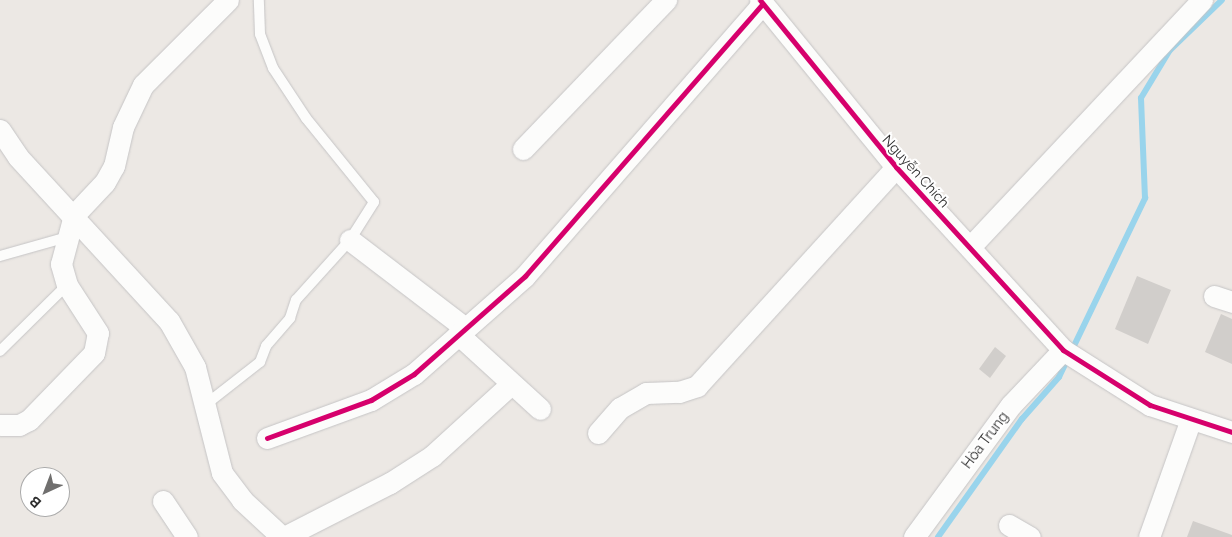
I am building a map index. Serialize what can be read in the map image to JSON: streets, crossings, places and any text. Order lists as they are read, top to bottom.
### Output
{
  "streets": {
    "street": ["Nguyễn Chích", "Hòa Trung"]
  },
  "crossings": [
    ["Nguyễn Chích", "Hòa Trung"]
  ],
  "north": "bottom left"
}
